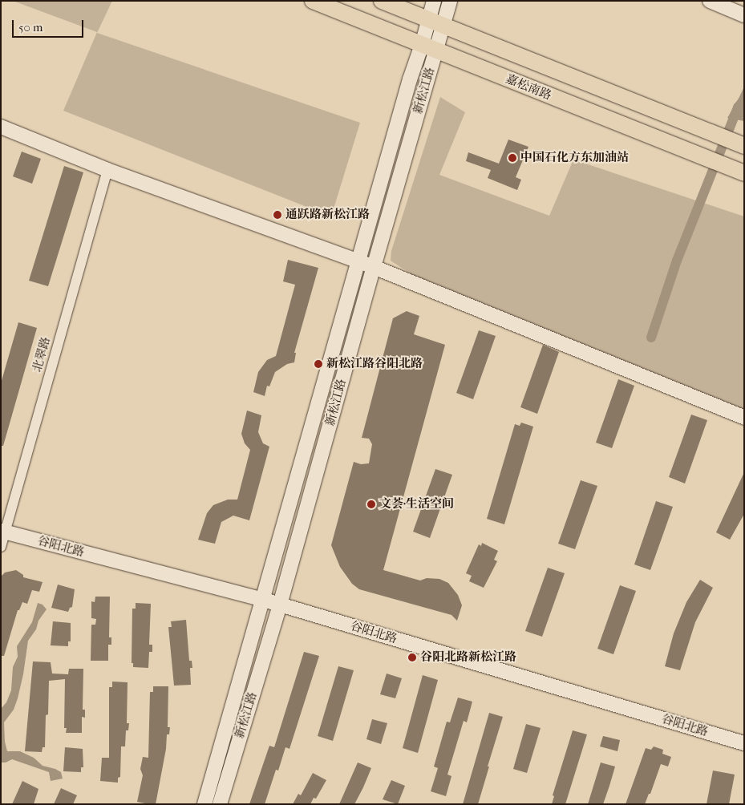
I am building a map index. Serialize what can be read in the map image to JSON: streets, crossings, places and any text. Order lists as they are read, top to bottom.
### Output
{
  "streets": {
    "main road": ["嘉松南路", "新松江路", "谷阳北路"],
    "street": ["北翠路"]
  },
  "crossings": [
    ["嘉松南路", "新松江路"],
    ["新松江路", "谷阳北路"],
    ["北翠路", "谷阳北路"]
  ],
  "places": [
    "中国石化方东加油站",
    "通跃路新松江路",
    "新松江路谷阳北路",
    "文荟·生活空间",
    "谷阳北路新松江路"
  ],
  "scale_bar": "50 m"
}
